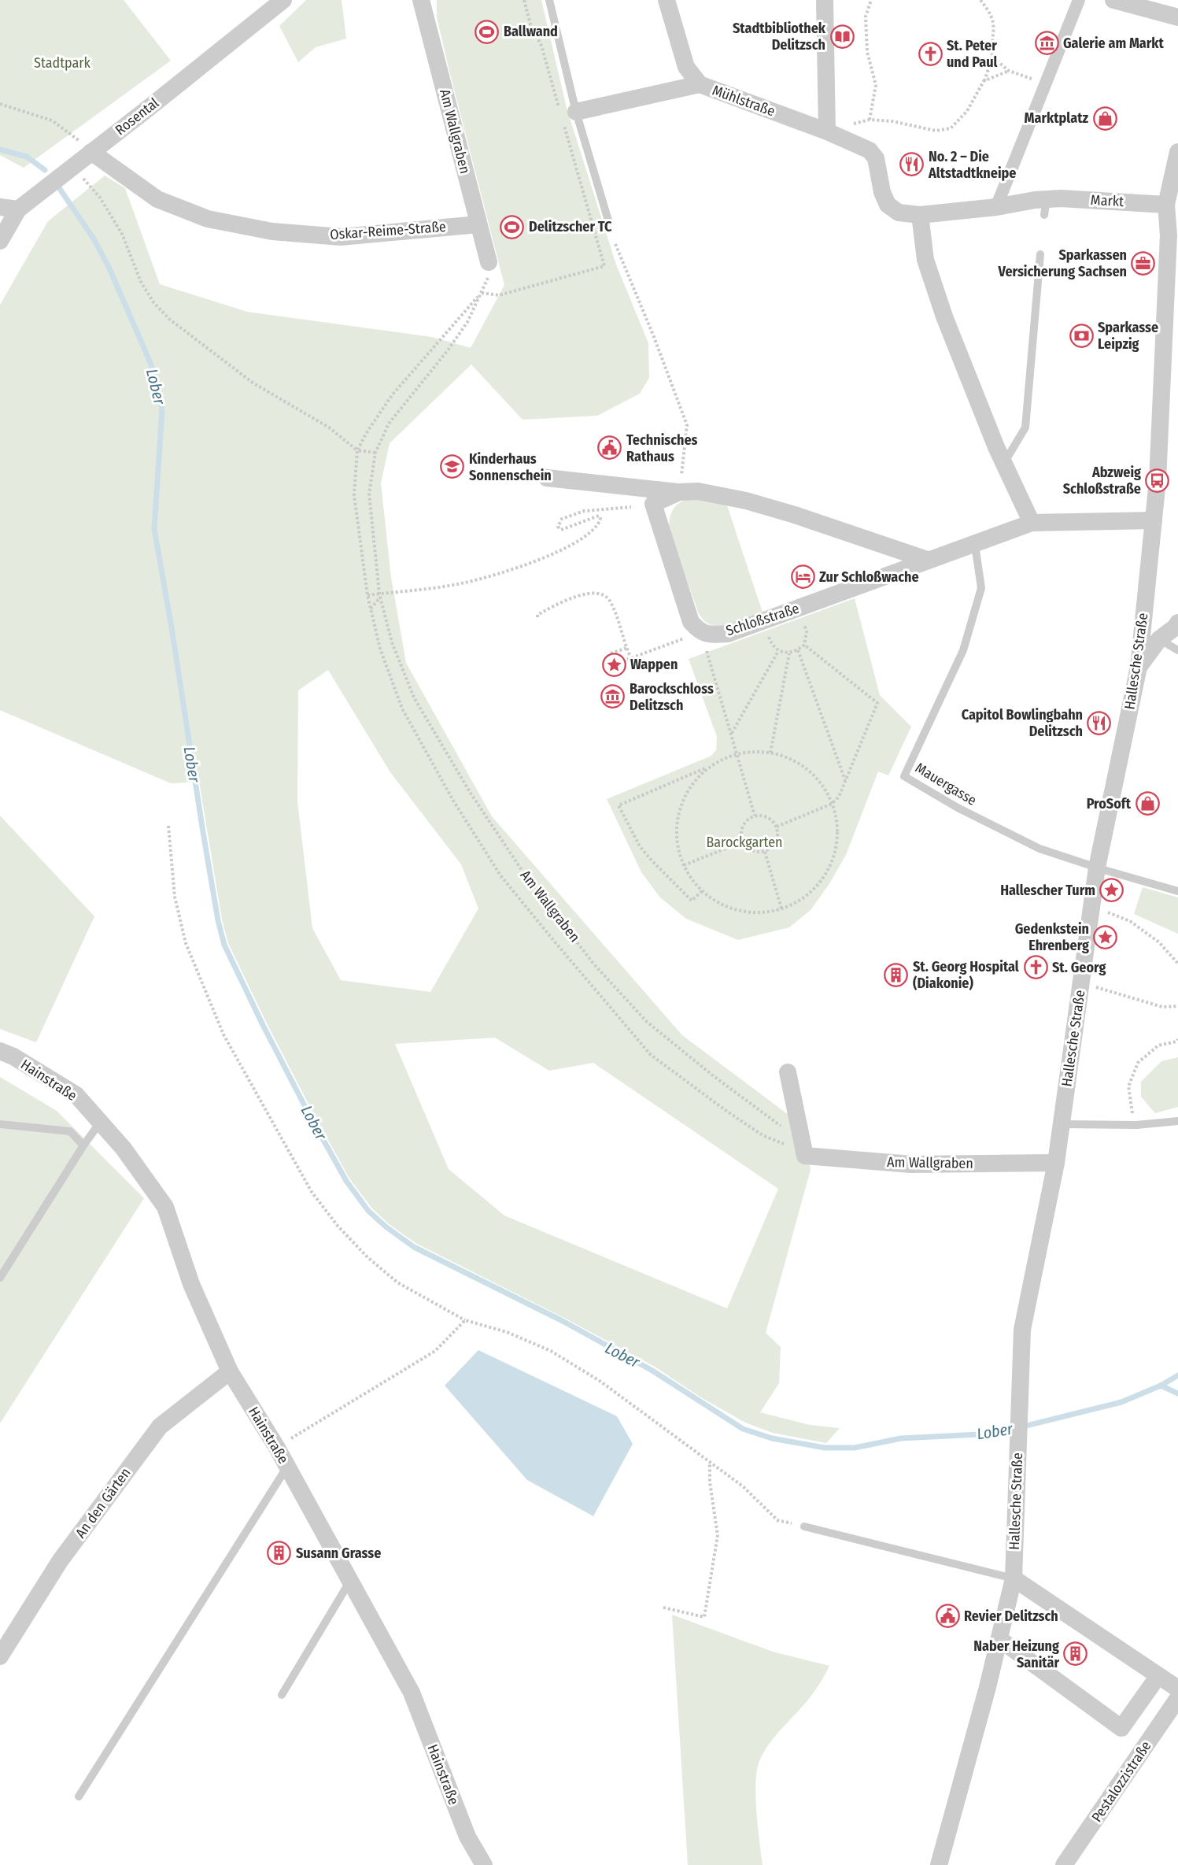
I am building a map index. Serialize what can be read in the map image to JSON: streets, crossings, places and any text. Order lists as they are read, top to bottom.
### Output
{
  "streets": {
    "street": [
      "Mühlstraße",
      "Rosental",
      "Am Wallgraben",
      "Markt",
      "Oskar-Reime-Straße",
      "Schloßstraße",
      "Hallesche Straße",
      "Hainstraße",
      "An den Gärten",
      "Pestalozzistraße"
    ],
    "lane": ["Mauergasse"]
  },
  "crossings": [
    ["Mühlstraße", "Markt"],
    ["Rosental", "Oskar-Reime-Straße"],
    ["Am Wallgraben", "Oskar-Reime-Straße"],
    ["Am Wallgraben", "Hallesche Straße"],
    ["Markt", "Hallesche Straße"],
    ["Schloßstraße", "Hallesche Straße"],
    ["Schloßstraße", "Mauergasse"],
    ["Hallesche Straße", "Mauergasse"],
    ["Hainstraße", "An den Gärten"]
  ],
  "water": ["Lober"],
  "parks": ["Stadtpark", "Barockgarten"],
  "places": {
    "sports": ["Ballwand", "Delitzscher TC"],
    "library": ["Stadtbibliothek Delitzsch"],
    "museum": ["Galerie am Markt", "Barockschloss Delitzsch"],
    "church": ["St. Peter und Paul", "St. Georg"],
    "shop": ["Marktplatz", "ProSoft"],
    "restaurant": ["No. 2 – Die Altstadtkneipe", "Capitol Bowlingbahn Delitzsch"],
    "office": ["Sparkassen Versicherung Sachsen"],
    "bank": ["Sparkasse Leipzig"],
    "public building": ["Technisches Rathaus", "Revier Delitzsch"],
    "school or university": ["Kinderhaus Sonnenschein"],
    "bus stop": ["Abzweig Schloßstraße"],
    "hotel": ["Zur Schloßwache"],
    "place": ["Wappen", "Hallescher Turm", "Gedenkstein Ehrenberg"],
    "building": ["St. Georg Hospital (Diakonie)", "Susann Grasse", "Naber Heizung Sanitär"]
  }
}
